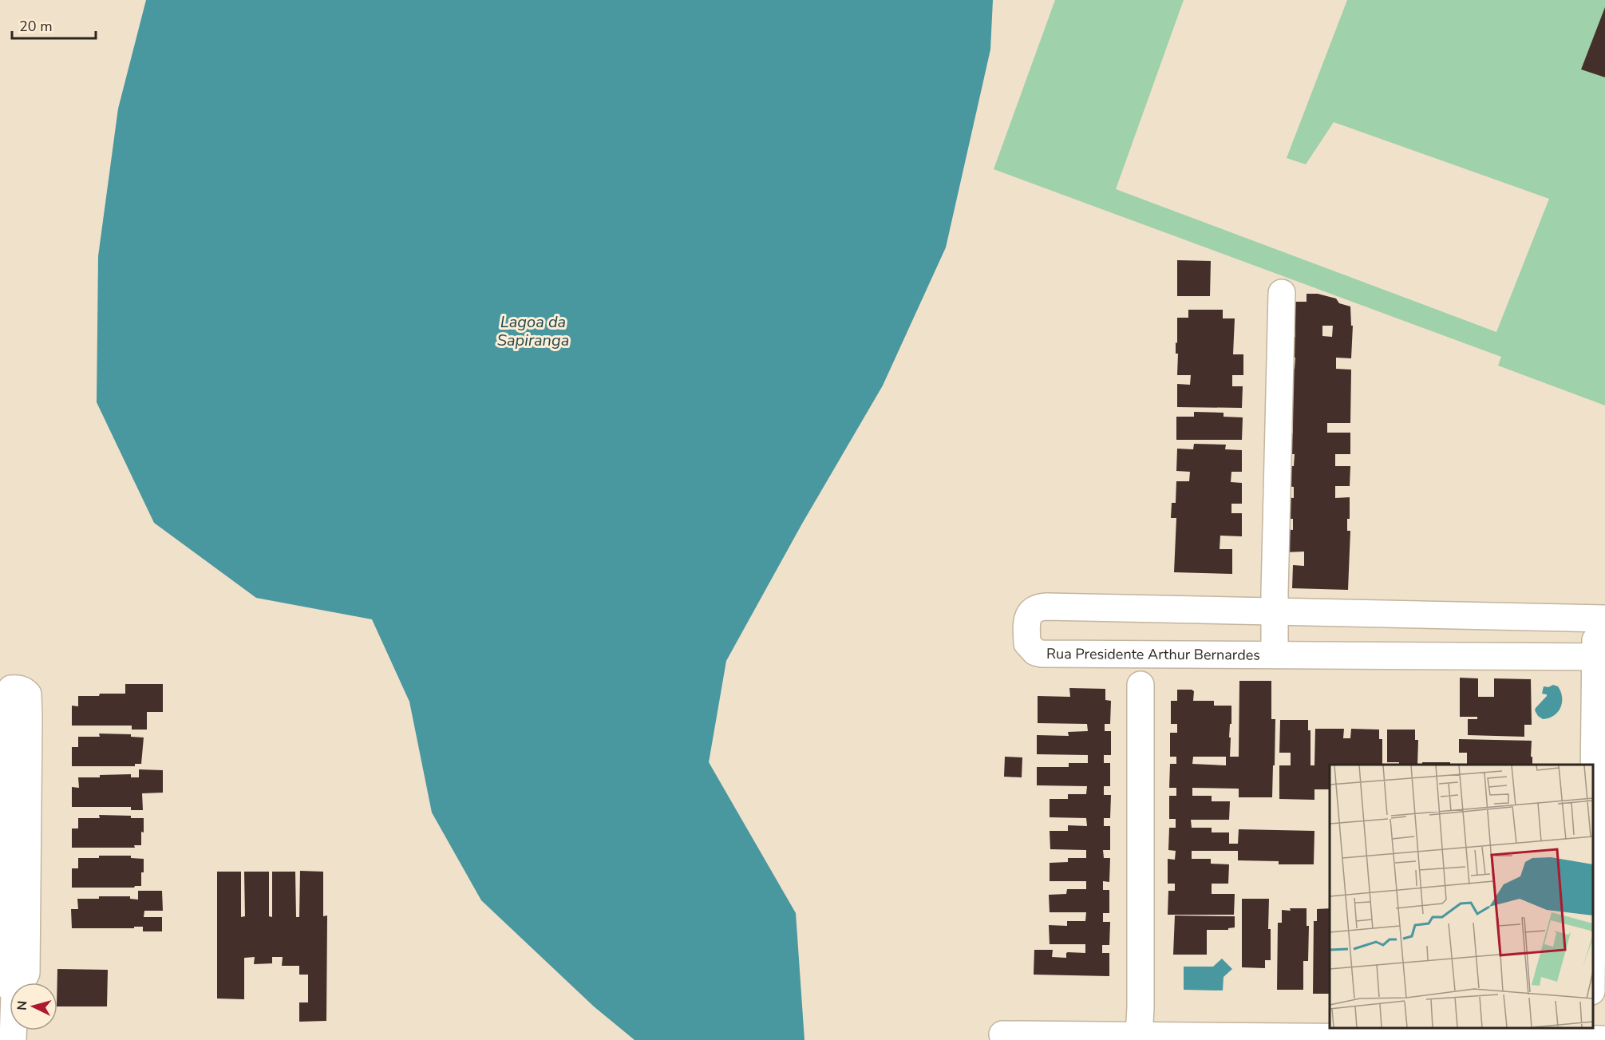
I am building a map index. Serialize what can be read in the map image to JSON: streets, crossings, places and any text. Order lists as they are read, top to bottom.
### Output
{
  "streets": {
    "street": ["Rua Presidente Arthur Bernardes"]
  },
  "water": ["Lagoa da Sapiranga"],
  "scale_bar": "20 m",
  "north": "left"
}
